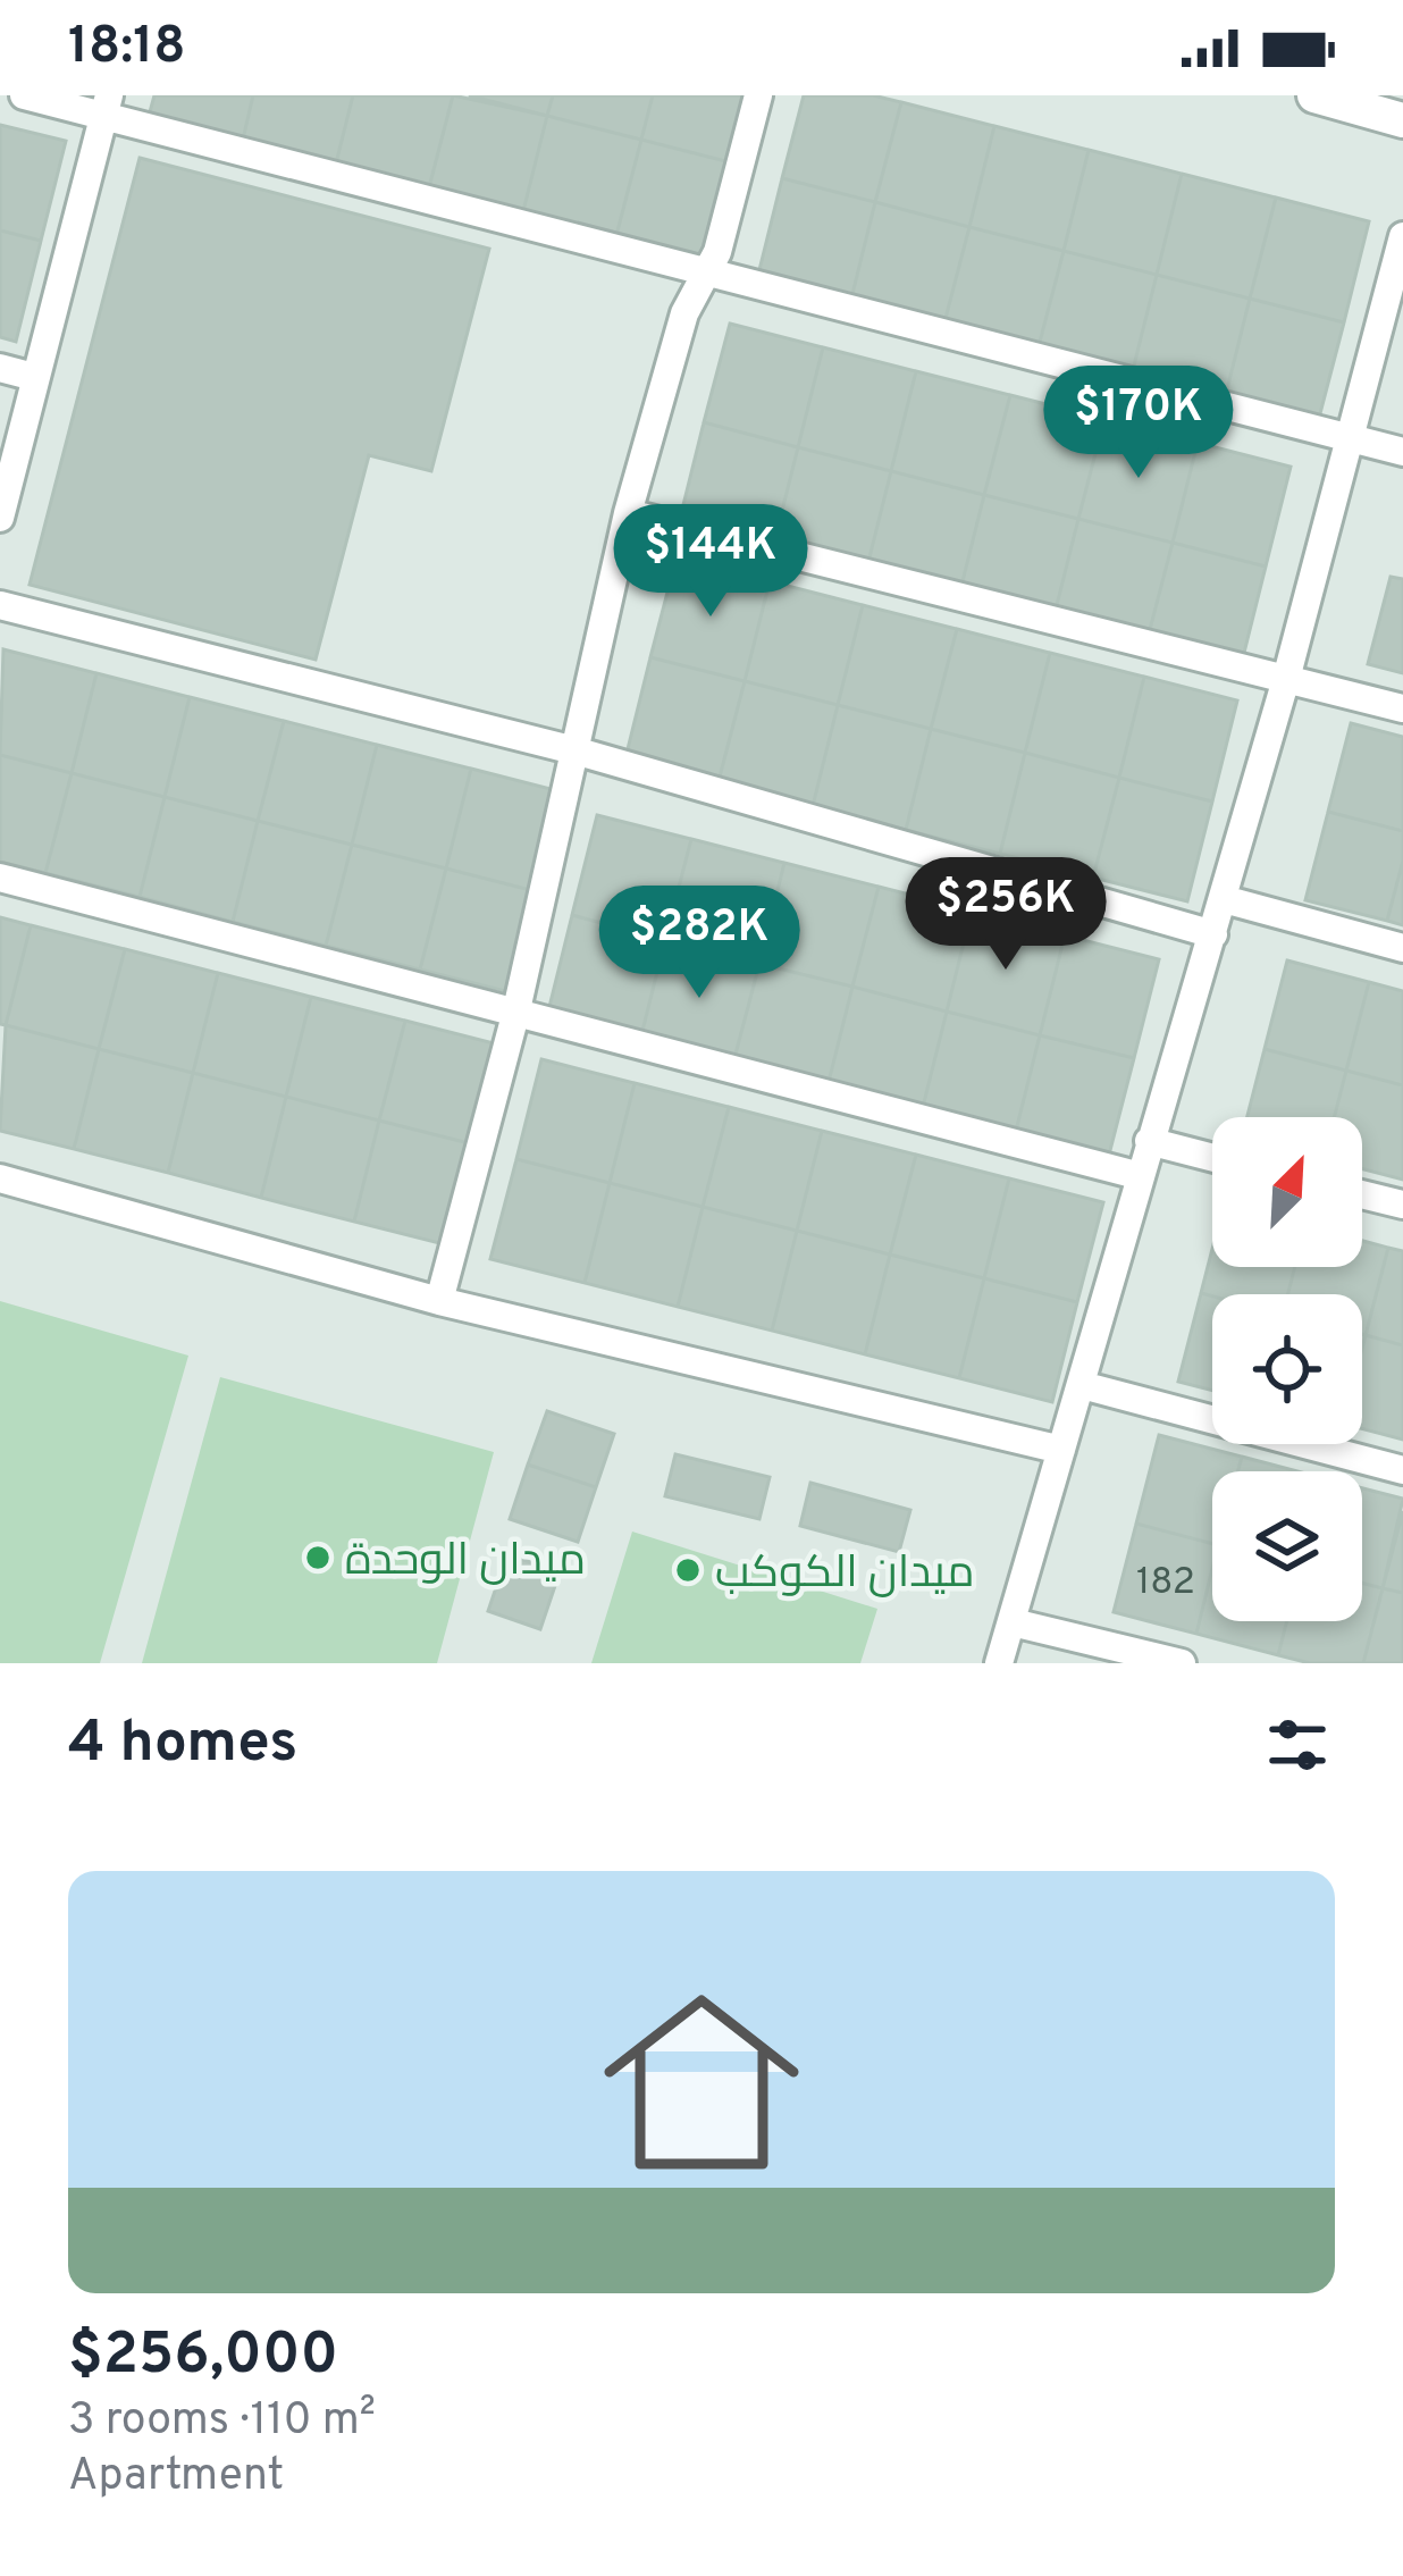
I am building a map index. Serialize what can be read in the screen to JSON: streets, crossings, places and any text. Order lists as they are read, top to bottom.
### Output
{
  "places": ["ميدان الوحدة", "ميدان الكوكب"],
  "house_numbers": ["182"],
  "north": "top right",
  "page": {
    "status": "18:18",
    "price": [
      "$170K",
      "$144K",
      "$256K",
      "$282K"
    ],
    "heading": "4 homes",
    "list": [
      {
        "name": "$256,000",
        "note": "3 rooms · 110 m² · Apartment"
      }
    ]
  }
}
